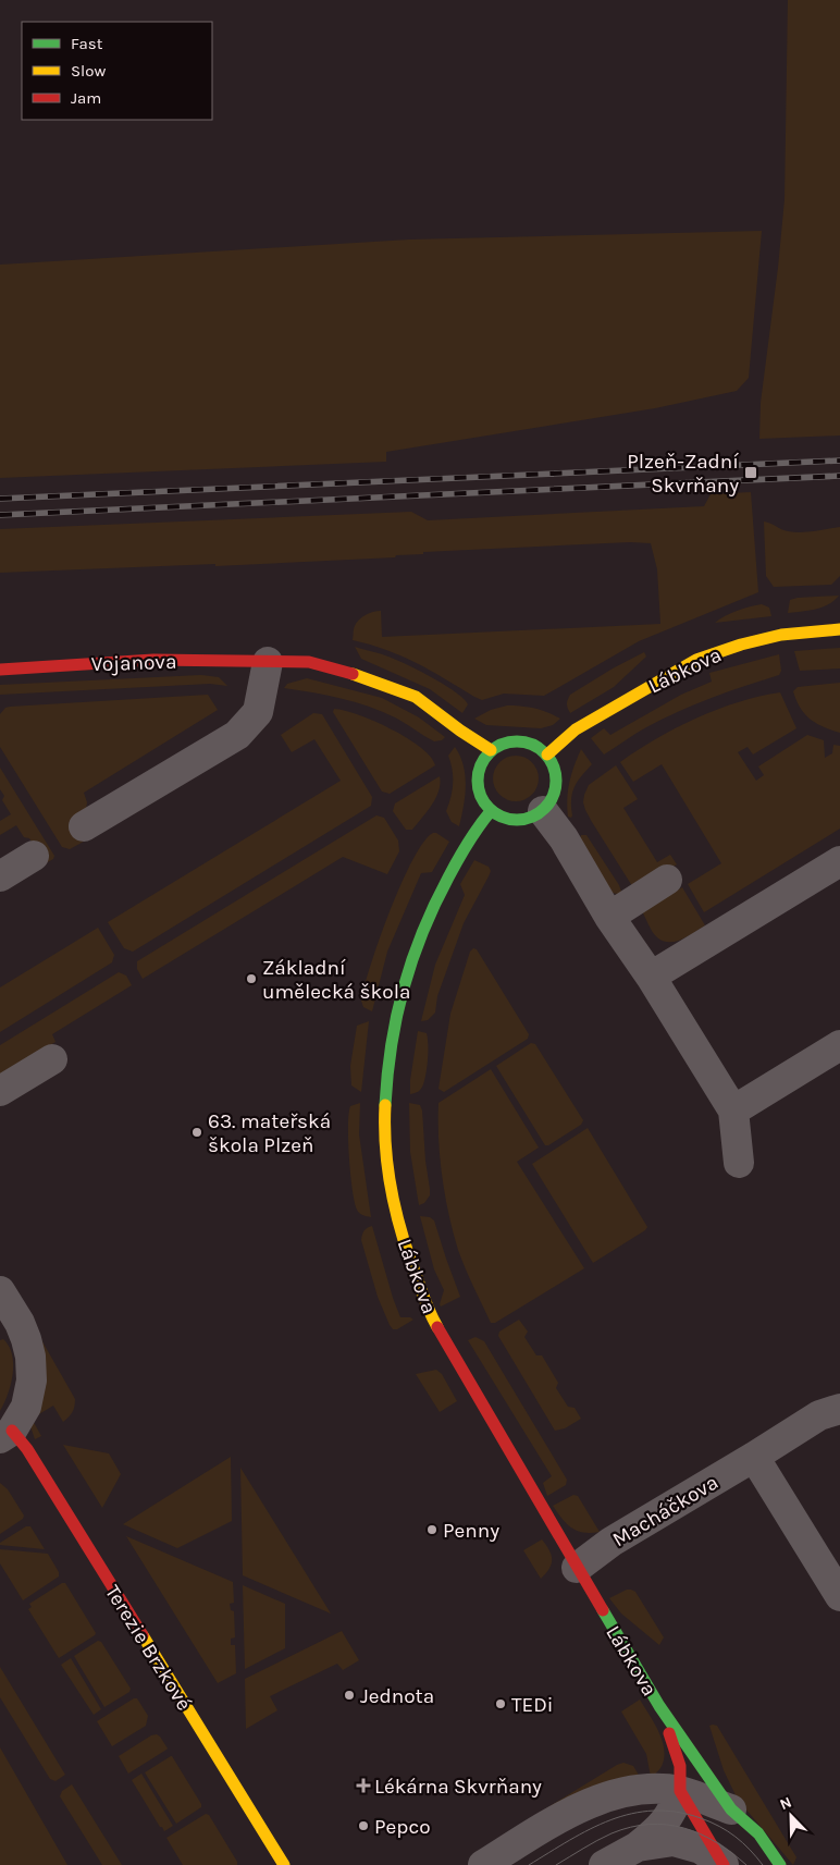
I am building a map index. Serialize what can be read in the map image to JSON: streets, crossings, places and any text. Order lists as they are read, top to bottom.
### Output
{
  "streets": {
    "street": [
      "Vojanova",
      "Lábkova",
      "Macháčkova",
      "Terezie Brzkové"
    ]
  },
  "crossings": [
    ["Vojanova", "Lábkova"],
    ["Lábkova", "Macháčkova"]
  ],
  "places": {
    "transit": ["Plzeň-Zadní Skvrňany"],
    "other": [
      "Základní umělecká škola",
      "63. mateřská škola Plzeň",
      "Penny",
      "Jednota",
      "TEDi",
      "Pepco"
    ],
    "health": ["Lékárna Skvrňany"]
  },
  "legend": ["Fast", "Slow", "Jam"],
  "north": "top left"
}
